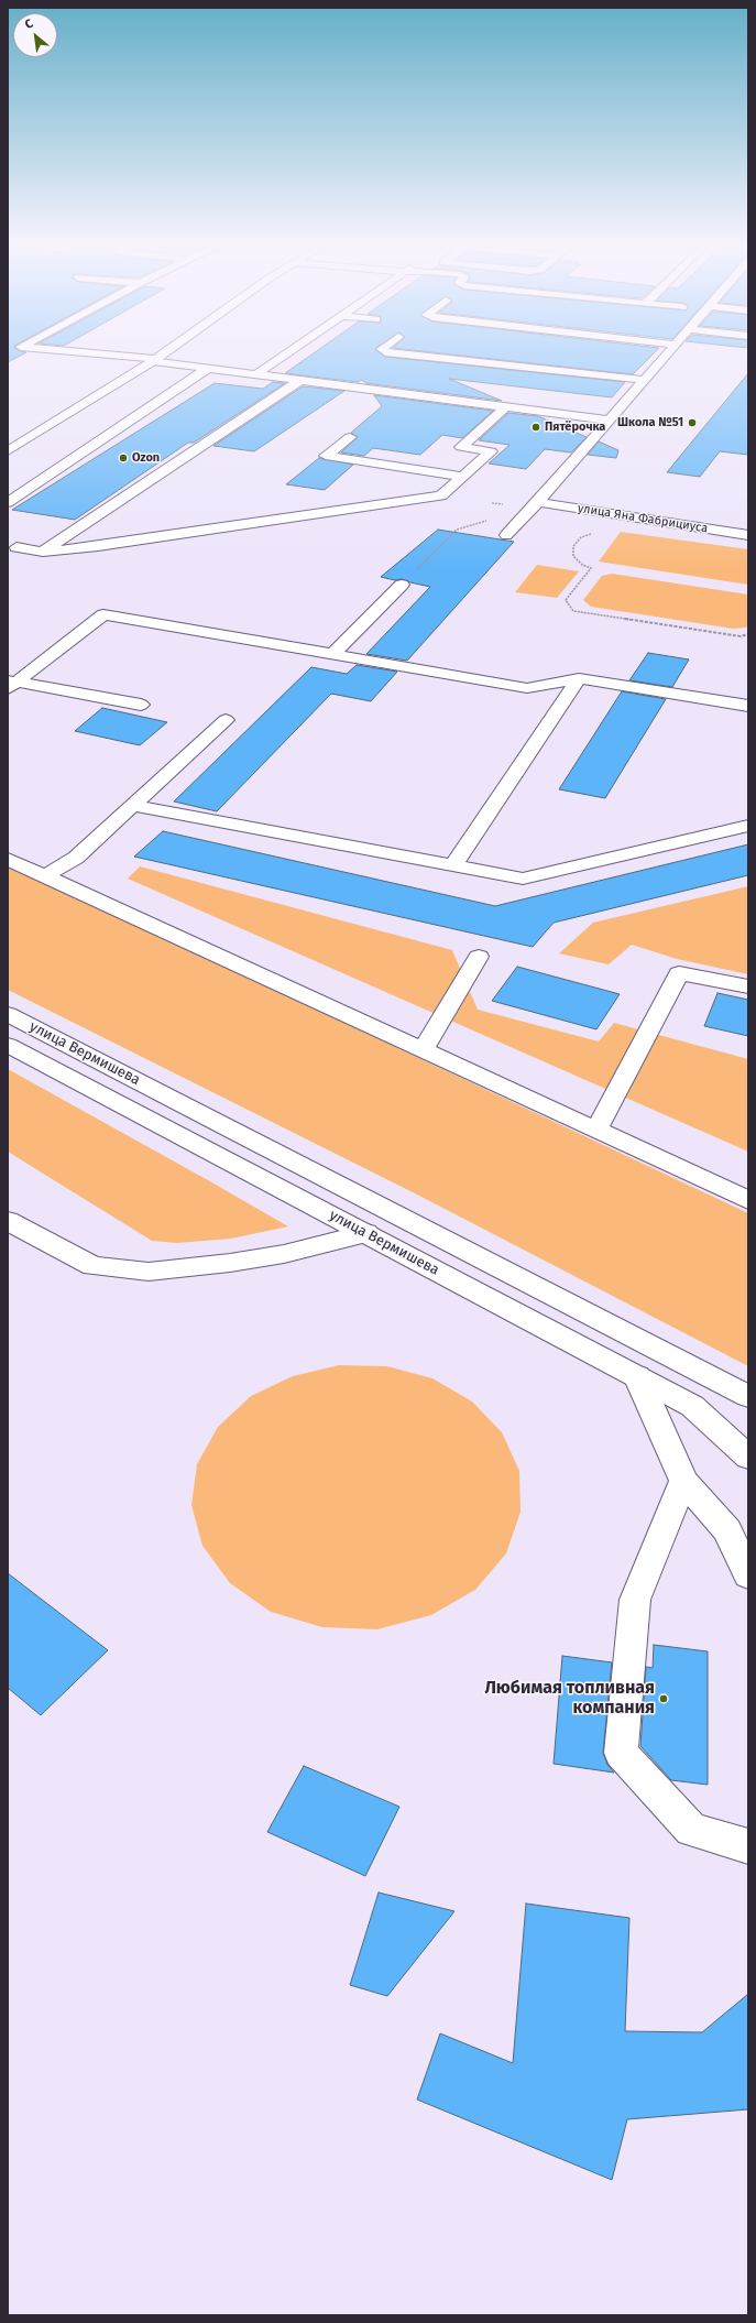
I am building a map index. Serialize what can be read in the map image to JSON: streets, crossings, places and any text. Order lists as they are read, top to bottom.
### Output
{
  "streets": {
    "main road": ["улица Яна Фабрициуса", "улица Вермишева"]
  },
  "places": [
    "Школа №51",
    "Пятёрочка",
    "Ozon",
    "Любимая топливная компания"
  ],
  "north": "top left"
}
